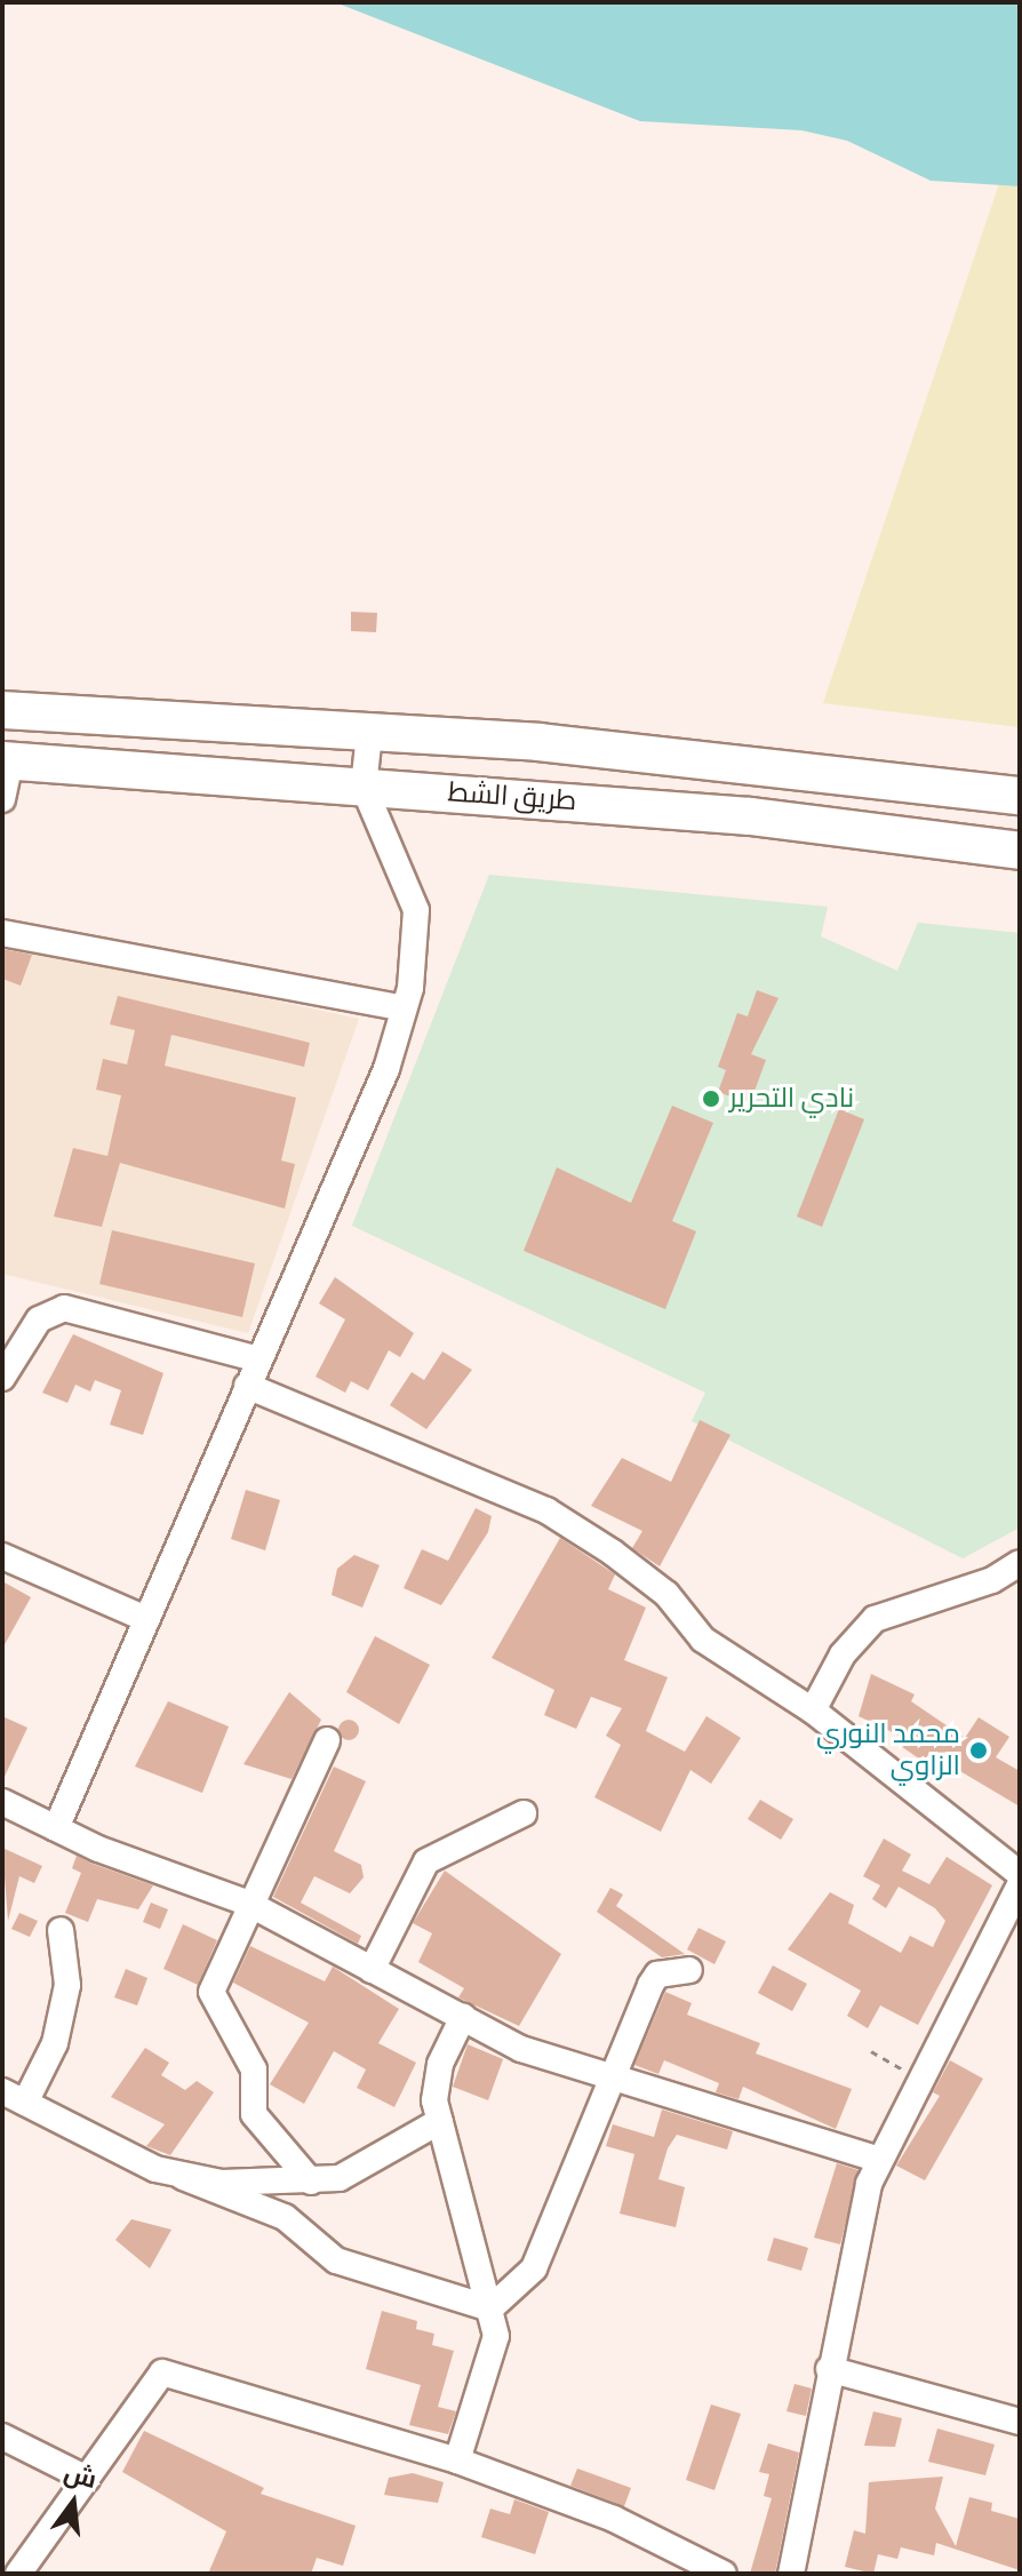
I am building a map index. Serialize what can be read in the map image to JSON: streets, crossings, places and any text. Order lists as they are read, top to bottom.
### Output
{
  "streets": {
    "highway": ["طريق الشط"]
  },
  "places": ["نادي التحرير", "محمد النوري الزاوي"],
  "north": "top"
}
